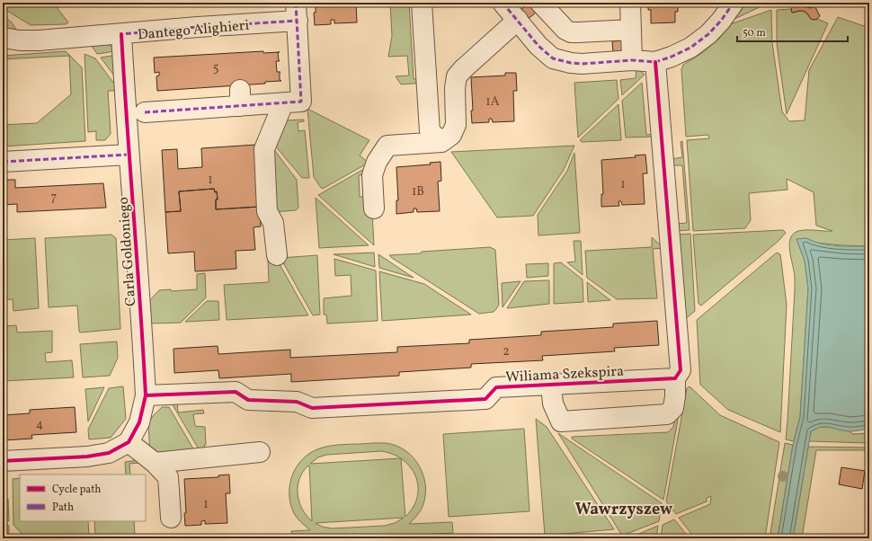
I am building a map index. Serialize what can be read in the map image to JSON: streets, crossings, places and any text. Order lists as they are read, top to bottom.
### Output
{
  "streets": {
    "street": ["Dantego Alighieri", "Carla Goldoniego", "Wiliama Szekspira"]
  },
  "crossings": [
    ["Dantego Alighieri", "Carla Goldoniego"],
    ["Carla Goldoniego", "Wiliama Szekspira"]
  ],
  "districts": ["Wawrzyszew"],
  "house_numbers": [
    "5",
    "1A",
    "1",
    "1",
    "1B",
    "7",
    "2",
    "4",
    "1"
  ],
  "legend": ["Cycle path", "Path"],
  "scale_bar": "50 m"
}
